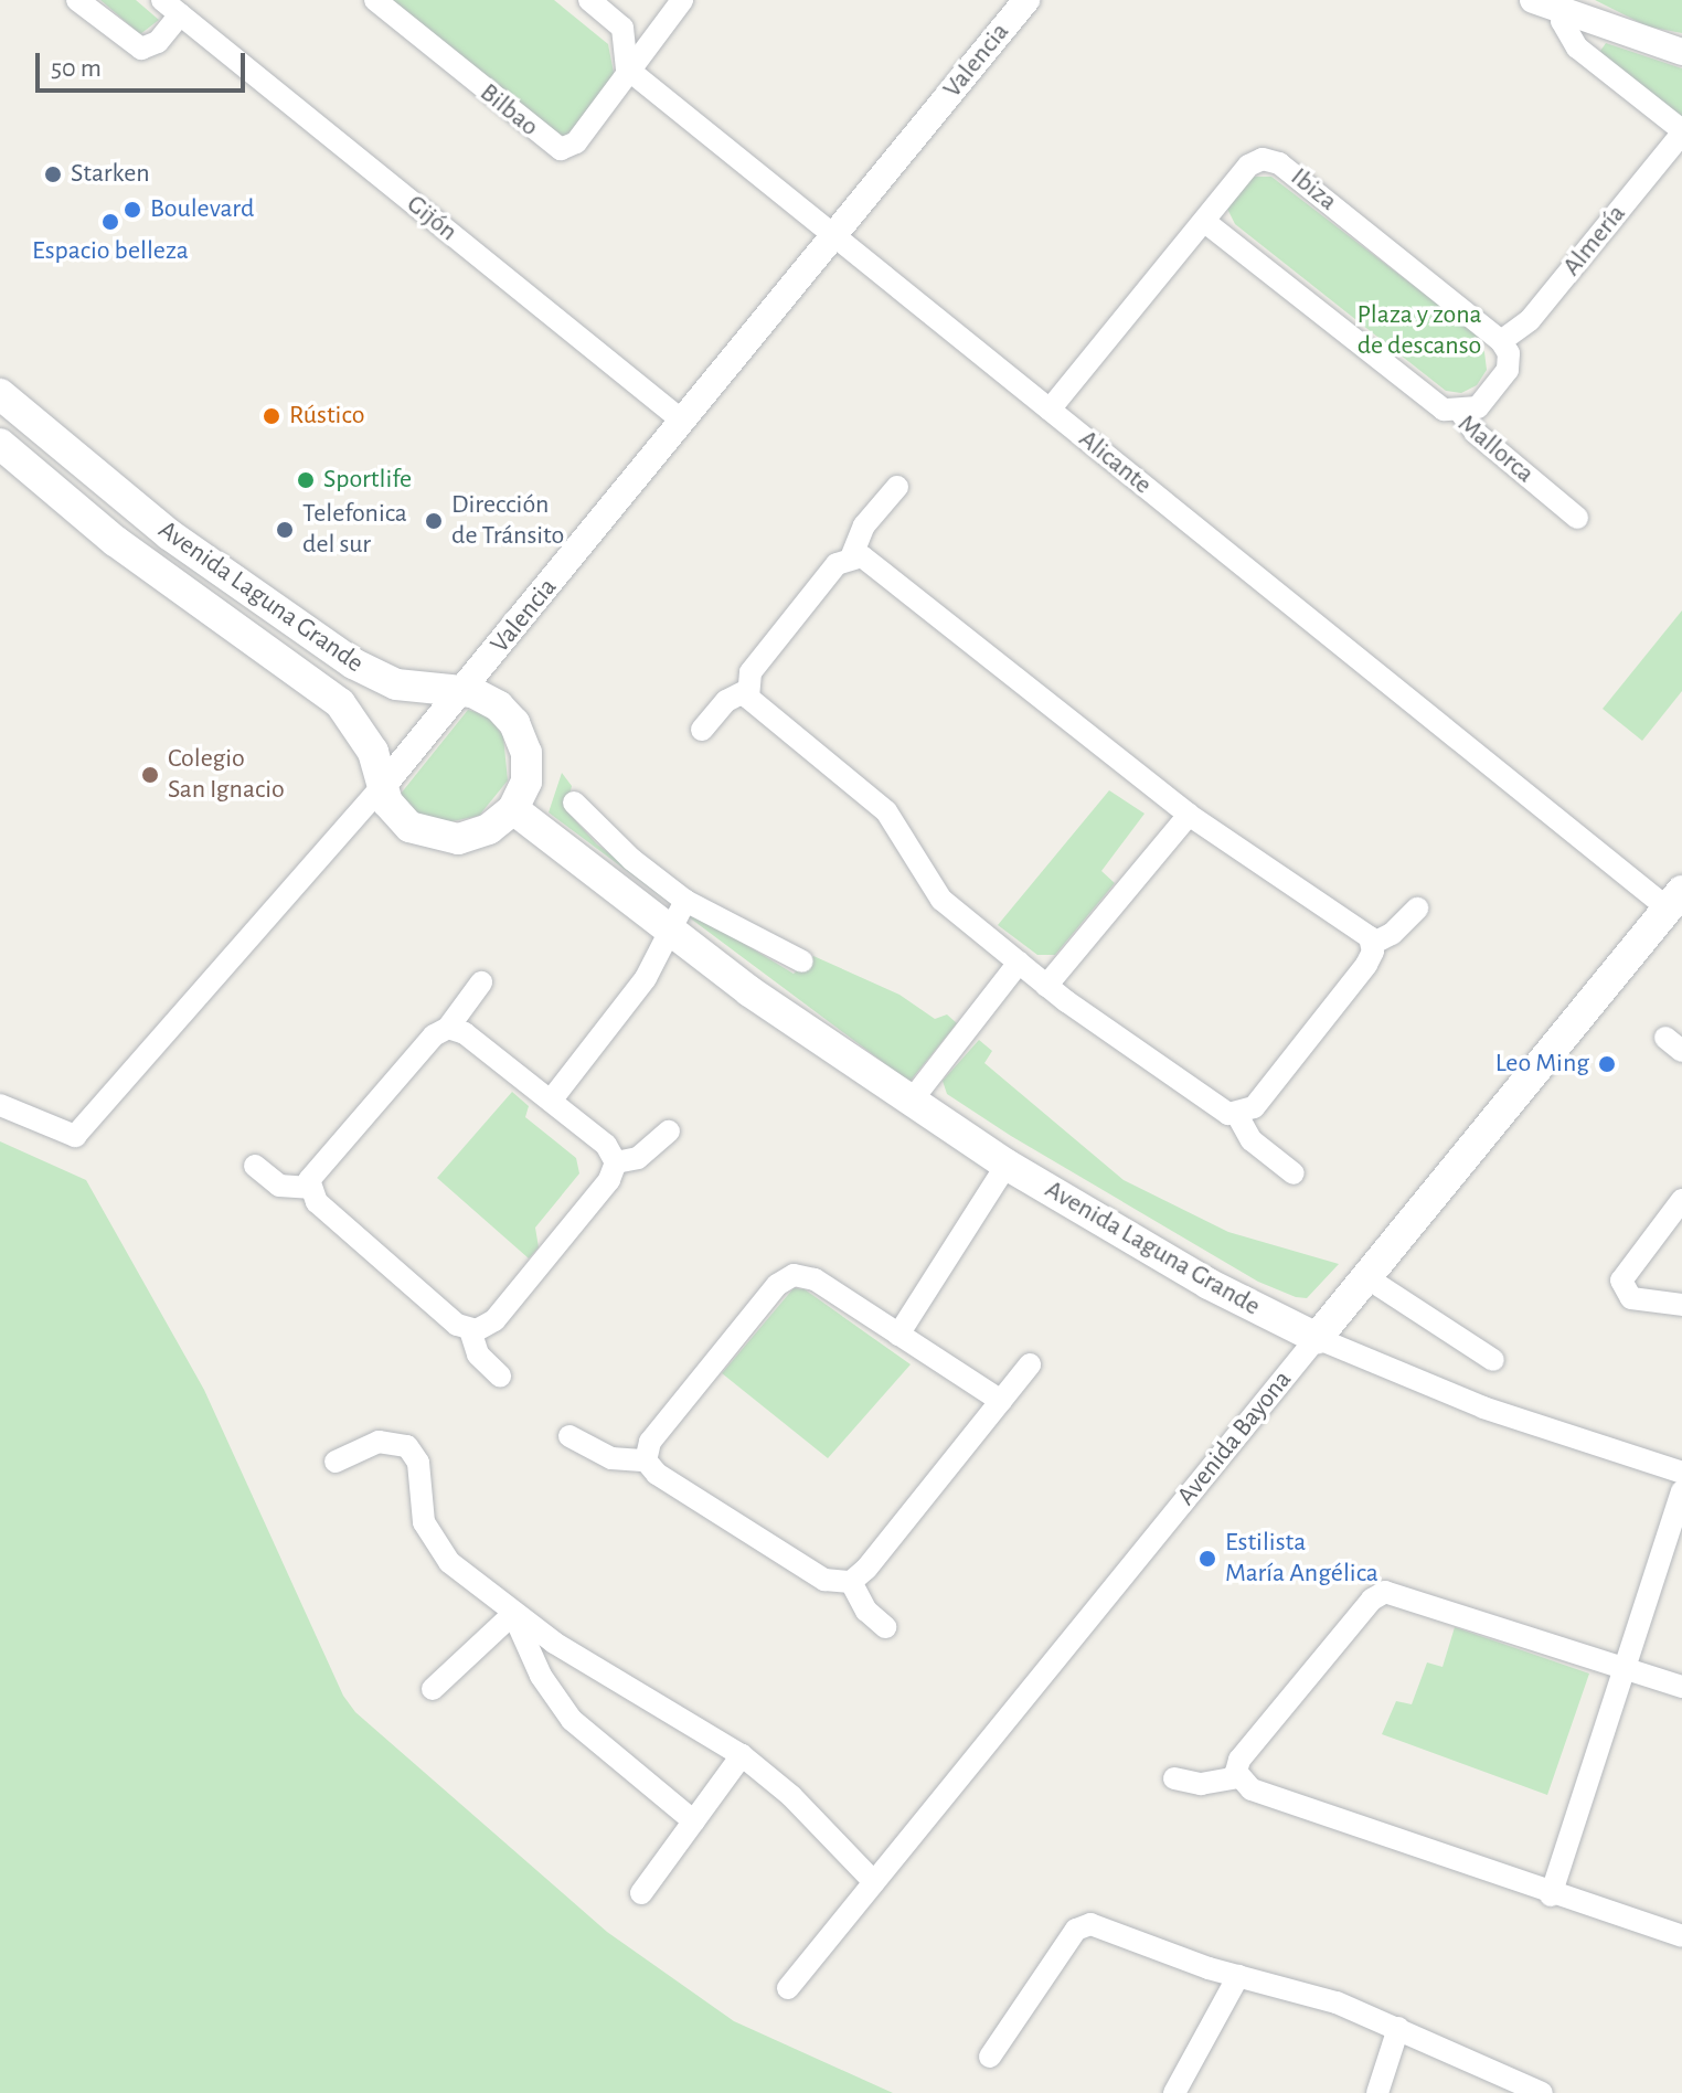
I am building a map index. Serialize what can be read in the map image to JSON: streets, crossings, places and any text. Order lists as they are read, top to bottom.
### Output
{
  "streets": {
    "main road": ["Avenida Laguna Grande", "Avenida Bayona"],
    "street": [
      "Valencia",
      "Bilbao",
      "Ibiza",
      "Gijón",
      "Almería",
      "Mallorca",
      "Alicante"
    ]
  },
  "crossings": [
    ["Valencia", "Gijón"],
    ["Valencia", "Alicante"],
    ["Valencia", "Avenida Laguna Grande"],
    ["Bilbao", "Alicante"],
    ["Ibiza", "Almería"],
    ["Ibiza", "Mallorca"],
    ["Ibiza", "Alicante"],
    ["Alicante", "Avenida Bayona"],
    ["Avenida Laguna Grande", "Avenida Bayona"]
  ],
  "parks": ["Plaza y zona de descanso"],
  "places": [
    "Starken",
    "Boulevard",
    "Espacio belleza",
    "Rústico",
    "Sportlife",
    "Dirección de Tránsito",
    "Telefonica del sur",
    "Colegio San Ignacio",
    "Leo Ming",
    "Estilista María Angélica"
  ],
  "scale_bar": "50 m"
}
